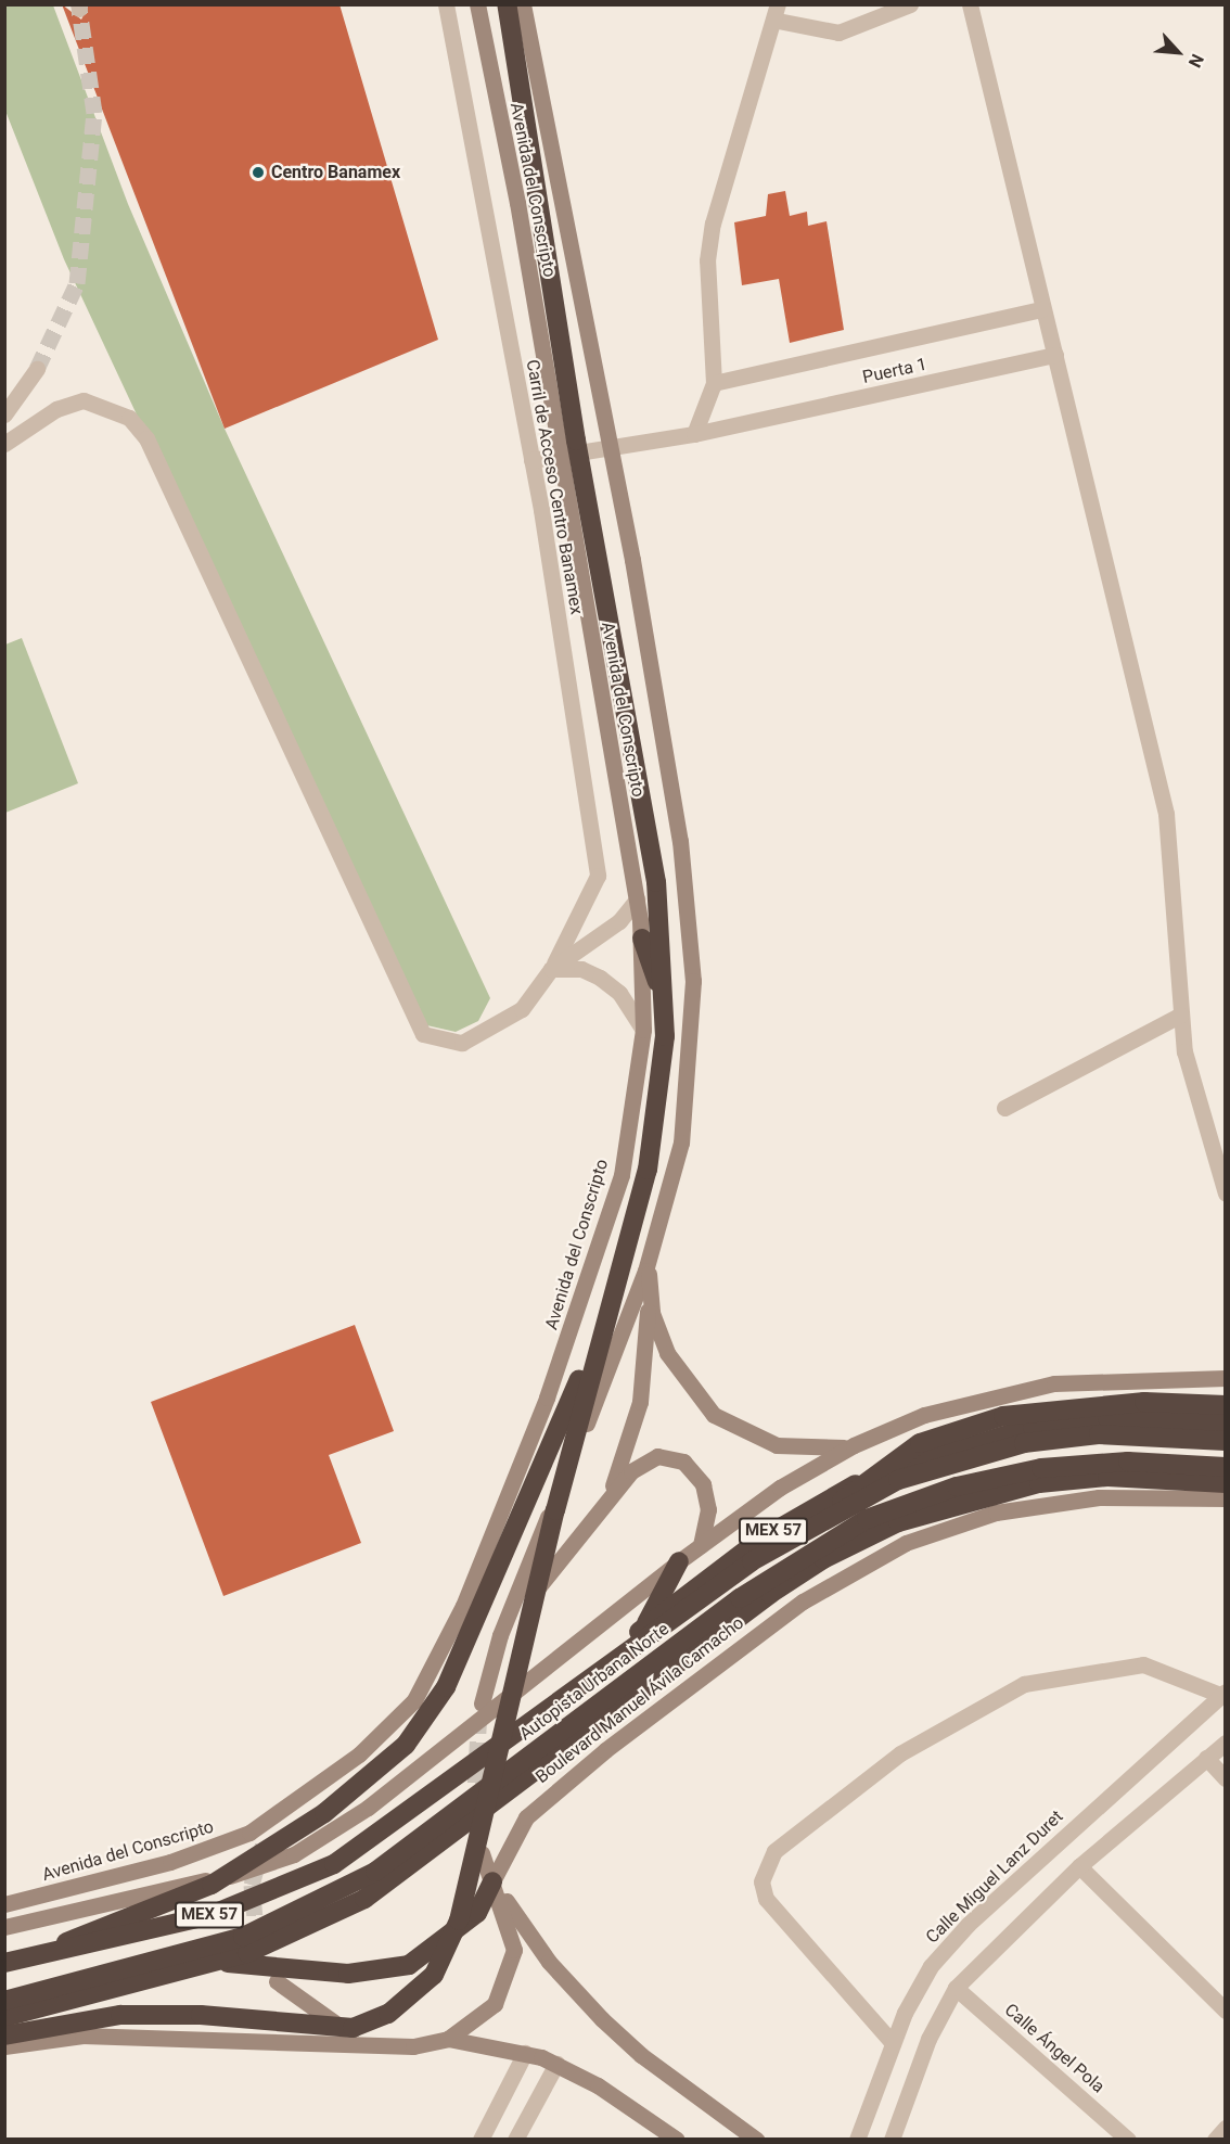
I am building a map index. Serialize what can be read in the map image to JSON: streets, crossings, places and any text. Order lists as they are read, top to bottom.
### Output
{
  "streets": {
    "highway": ["MEX 57", "Autopista Urbana Norte", "Boulevard Manuel Ávila Camacho"],
    "main road": ["Avenida del Conscripto"],
    "street": [
      "Puerta 1",
      "Carril de Acceso Centro Banamex",
      "Calle Miguel Lanz Duret",
      "Calle Ángel Pola"
    ]
  },
  "crossings": [
    ["Avenida del Conscripto", "Puerta 1"],
    ["Puerta 1", "Carril de Acceso Centro Banamex"]
  ],
  "places": ["Centro Banamex"],
  "north": "bottom right"
}
